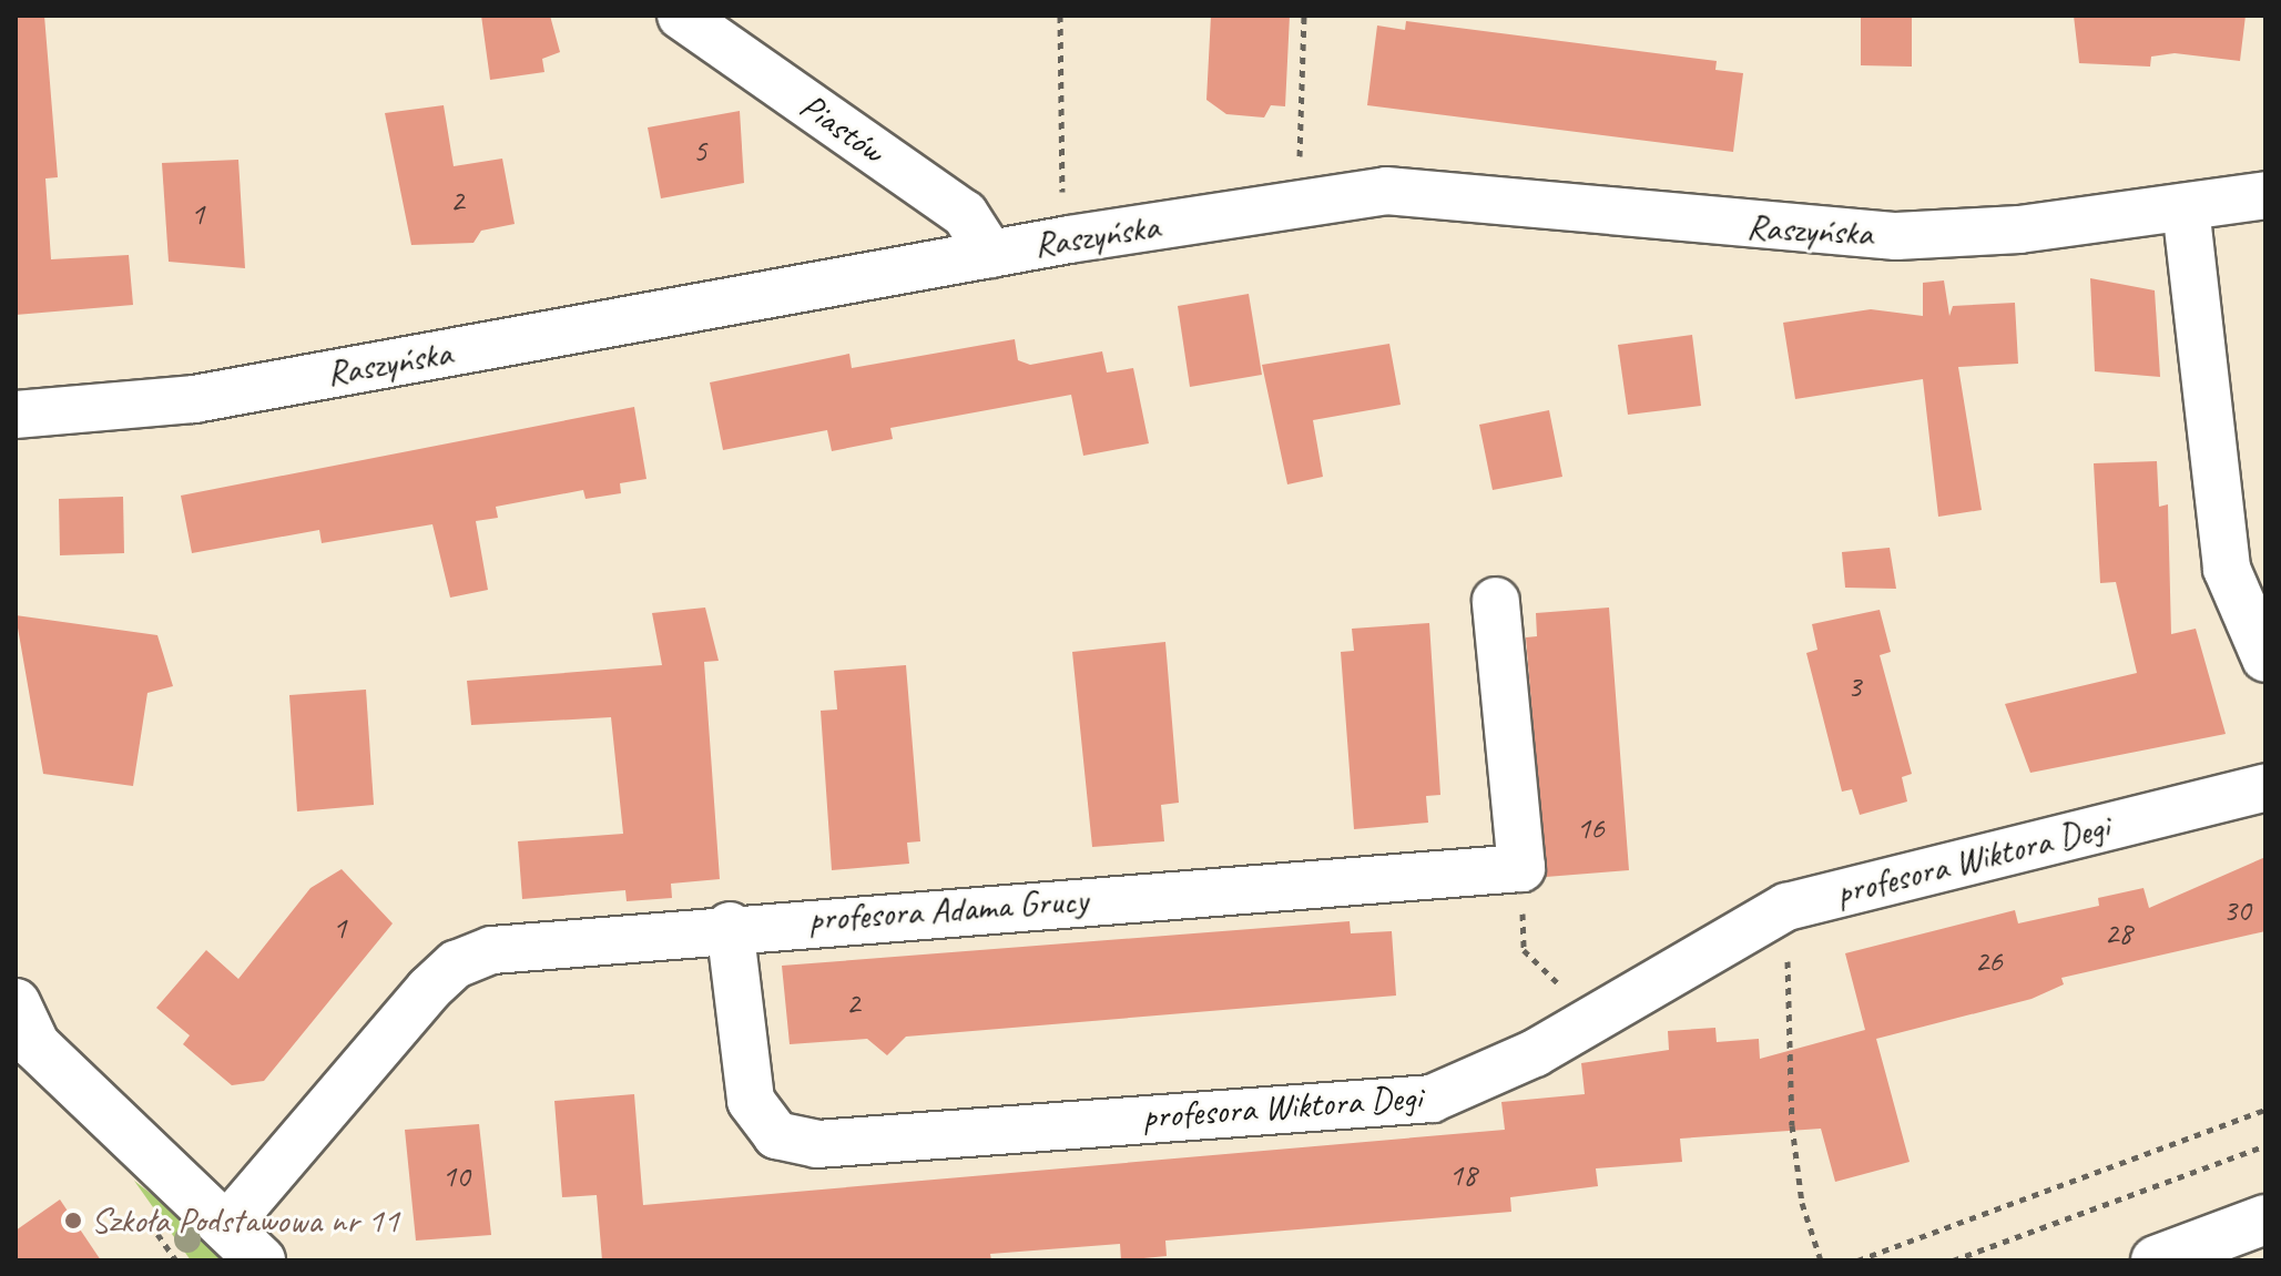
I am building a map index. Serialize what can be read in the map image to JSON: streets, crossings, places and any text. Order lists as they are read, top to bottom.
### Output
{
  "streets": {
    "street": [
      "Piastów",
      "Raszyńska",
      "profesora Wiktora Degi",
      "profesora Adama Grucy"
    ]
  },
  "crossings": [
    ["Piastów", "Raszyńska"],
    ["profesora Wiktora Degi", "profesora Adama Grucy"]
  ],
  "places": ["Szkoła Podstawowa nr 11"],
  "house_numbers": [
    "5",
    "2",
    "1",
    "3",
    "16",
    "30",
    "1",
    "28",
    "26",
    "2",
    "18",
    "10"
  ]
}
